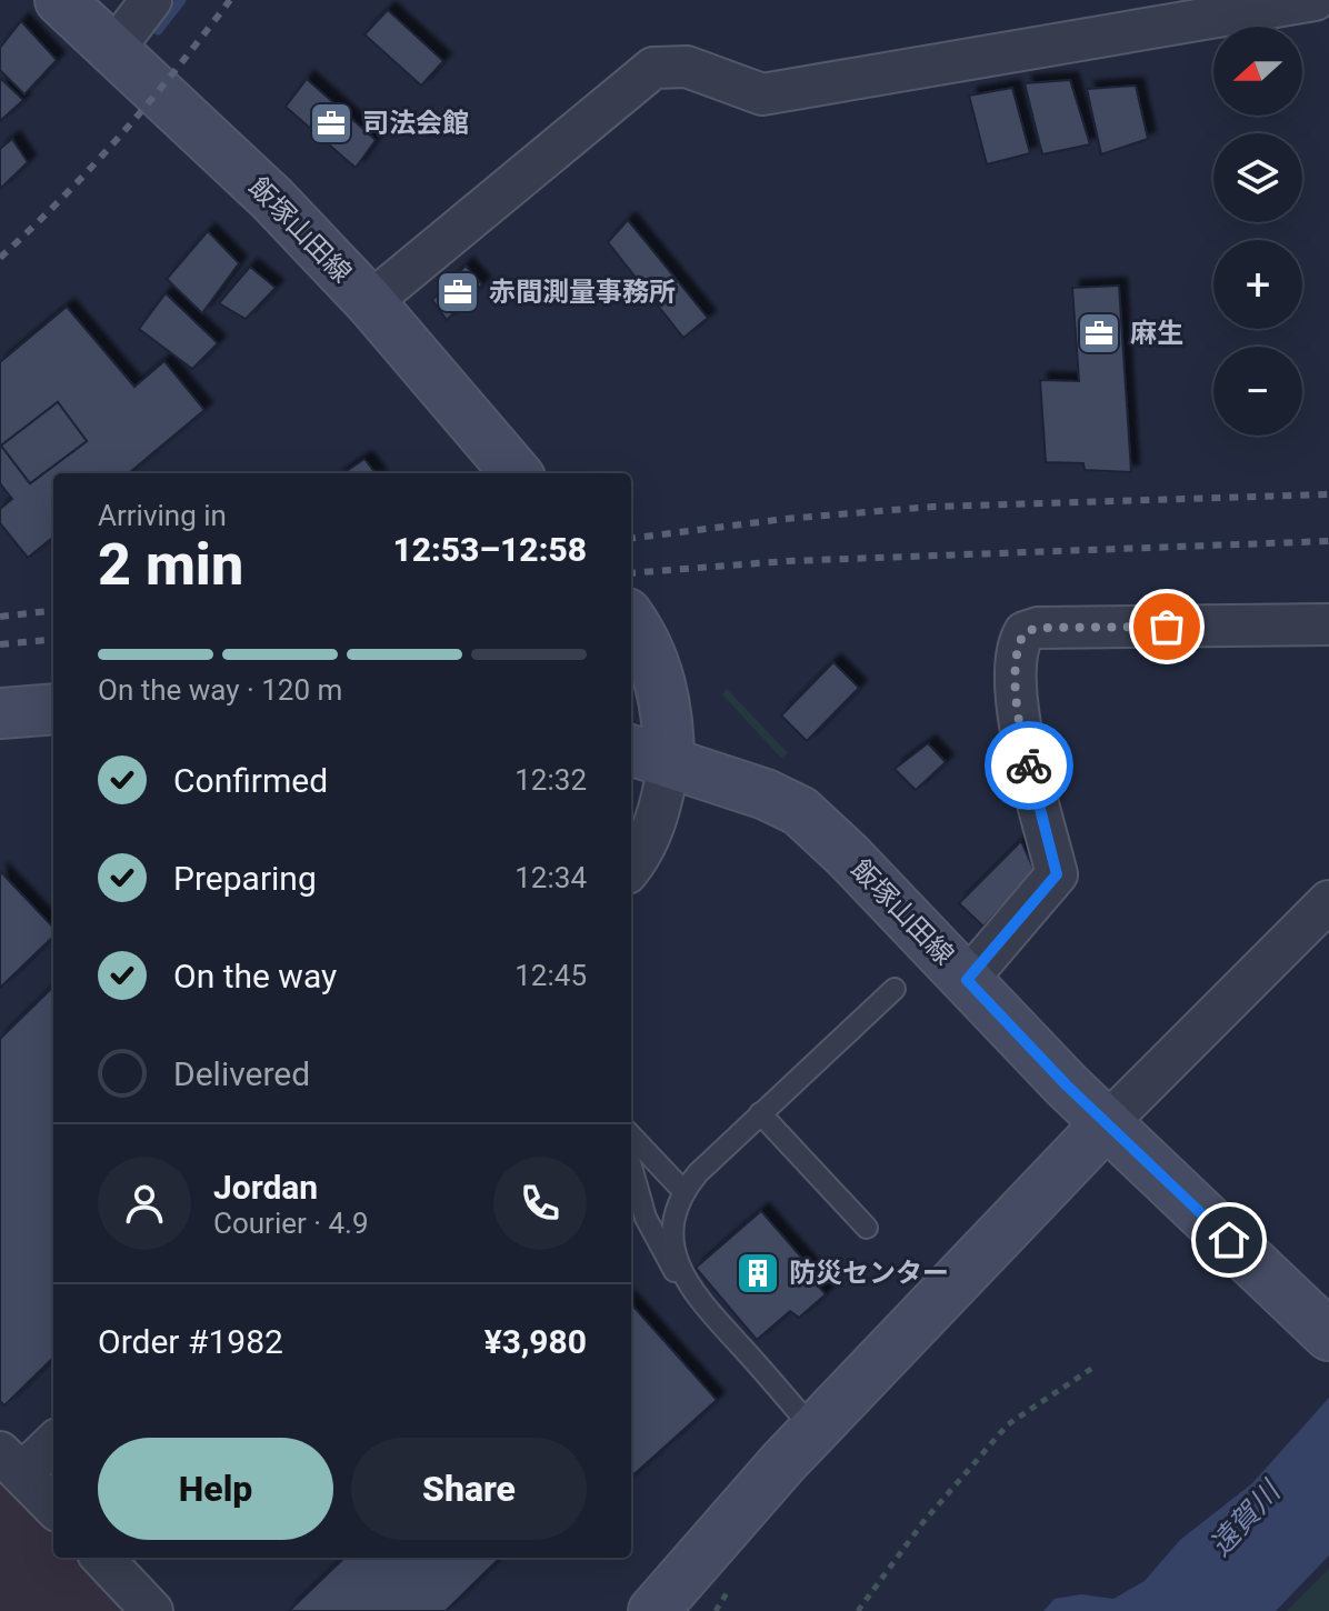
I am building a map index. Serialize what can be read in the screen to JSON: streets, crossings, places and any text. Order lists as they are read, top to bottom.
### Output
{
  "streets": {
    "main road": ["飯塚山田線"]
  },
  "water": ["遠賀川"],
  "places": {
    "office": ["司法会館", "赤間測量事務所", "麻生"],
    "building": ["防災センター"]
  },
  "north": "left",
  "page": {
    "map_buttons": ["+", "−"],
    "heading": ["2 min", "Arriving in", "12:53–12:58"],
    "panel": [
      "Jordan",
      "Courier · 4.9",
      "Order #1982",
      "¥3,980"
    ],
    "bar": "On the way · 120 m",
    "list": [
      ["Confirmed", "12:32"],
      ["Preparing", "12:34"],
      ["On the way", "12:45"],
      "Delivered"
    ],
    "buttons": ["Help", "Share"]
  }
}
